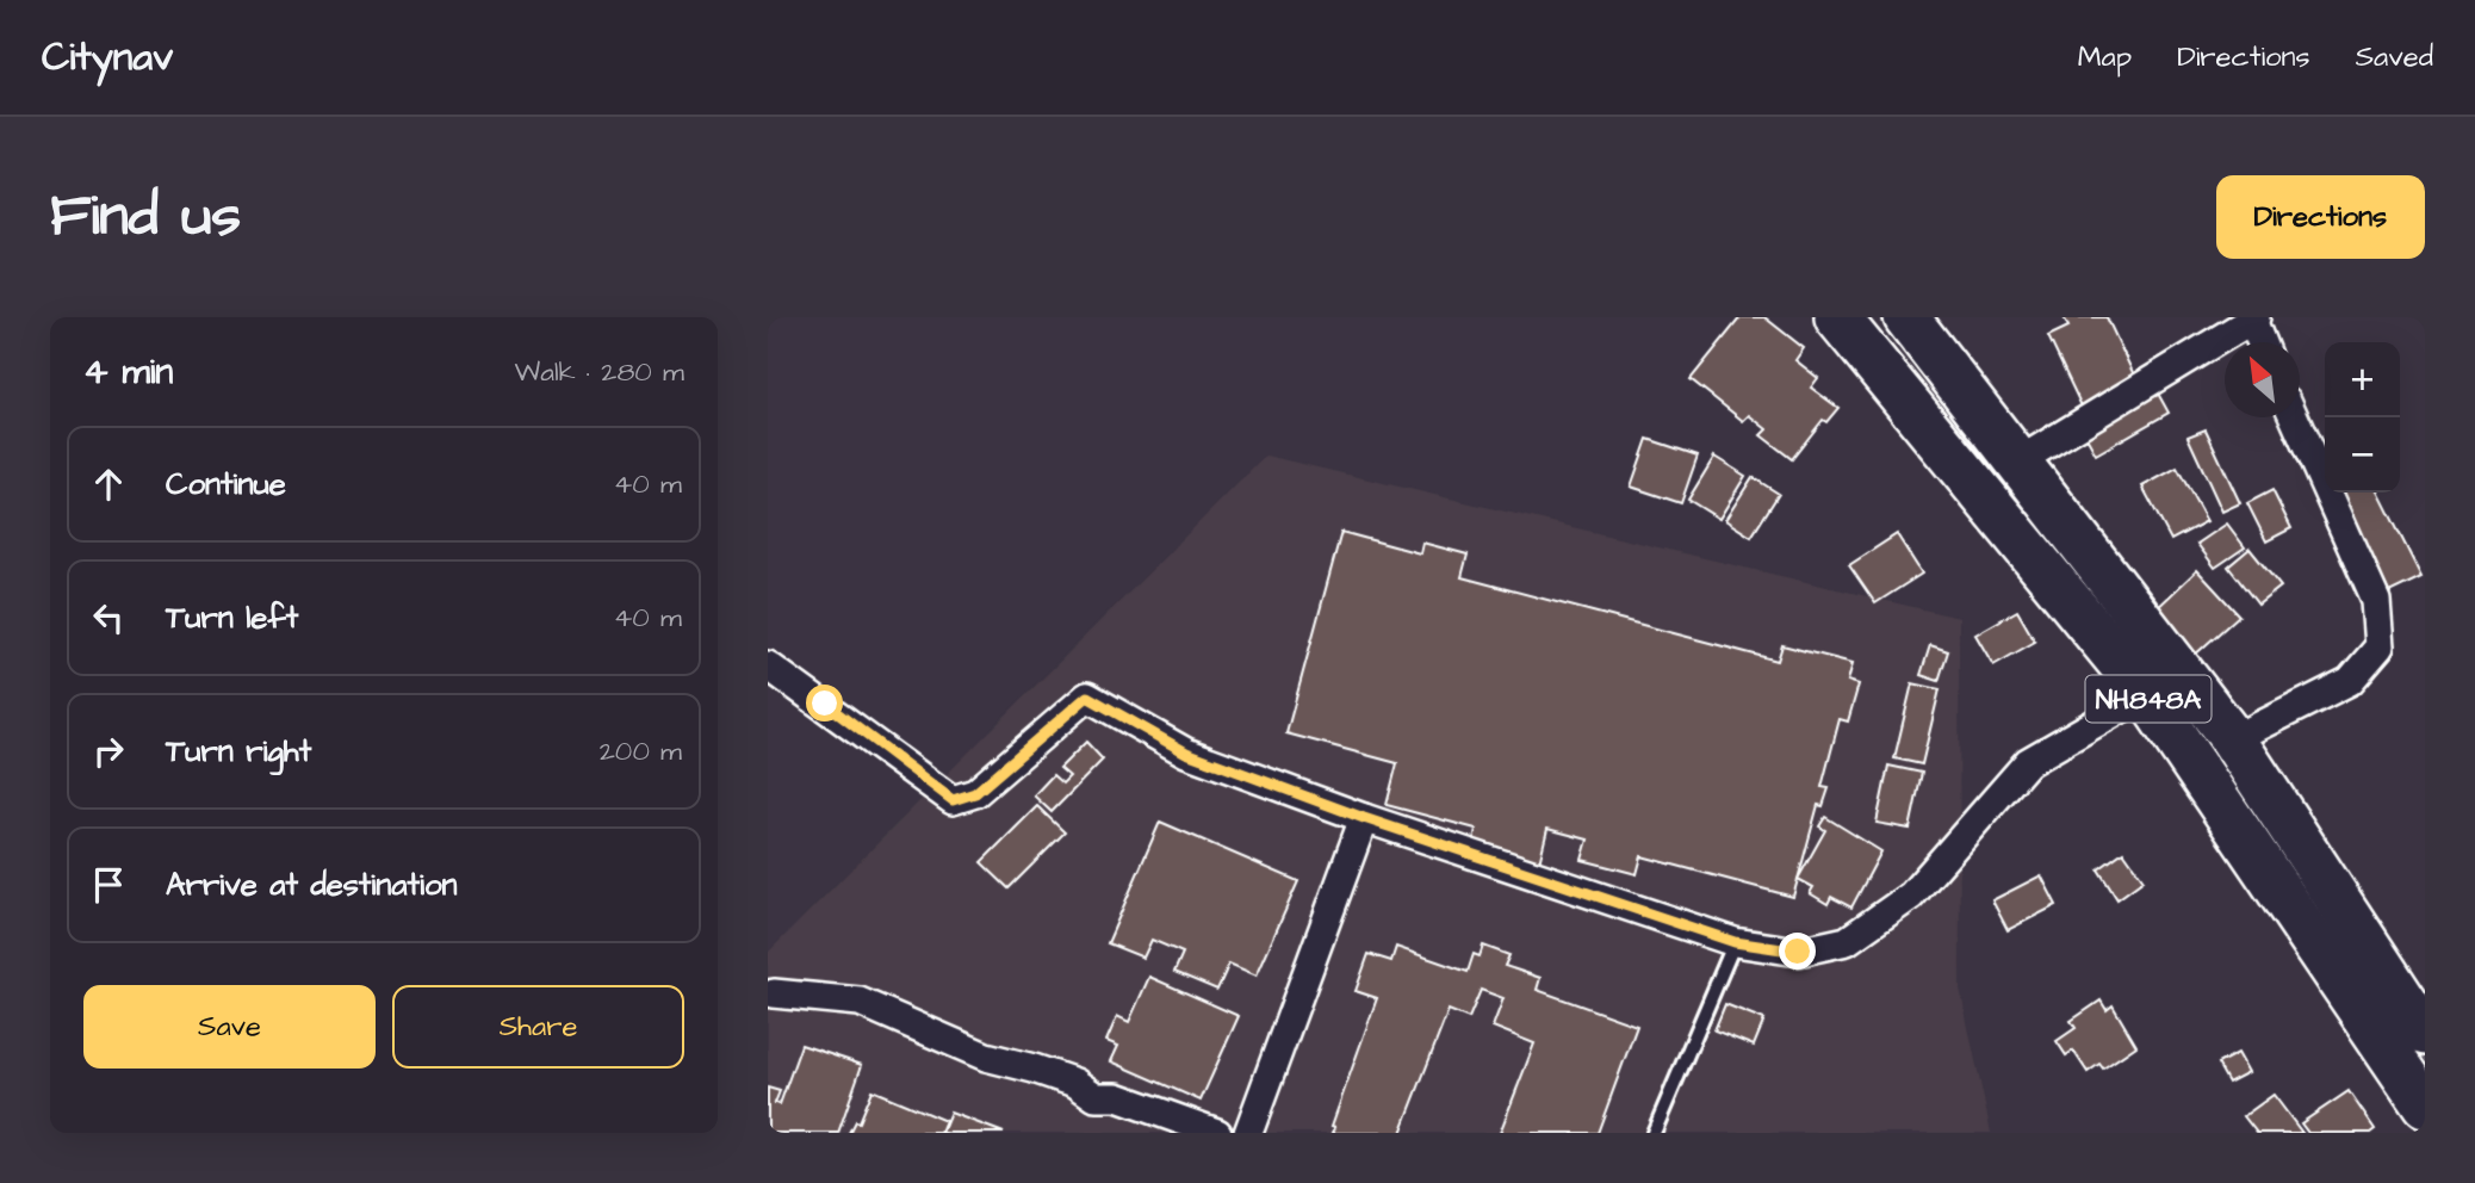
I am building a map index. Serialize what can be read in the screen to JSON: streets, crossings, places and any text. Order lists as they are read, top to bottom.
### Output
{
  "streets": {
    "highway": ["NH848A"]
  },
  "north": "top left",
  "page": {
    "header": "Citynav",
    "nav": ["Map", "Directions", "Saved"],
    "buttons": [
      "Directions",
      ["Save", "Share"]
    ],
    "title": "Find us",
    "heading": ["4 min", "Walk · 280 m"],
    "map_buttons": ["+", "−"],
    "list": [
      ["Continue", "40 m"],
      ["Turn left", "40 m"],
      ["Turn right", "200 m"],
      "Arrive at destination"
    ]
  }
}
